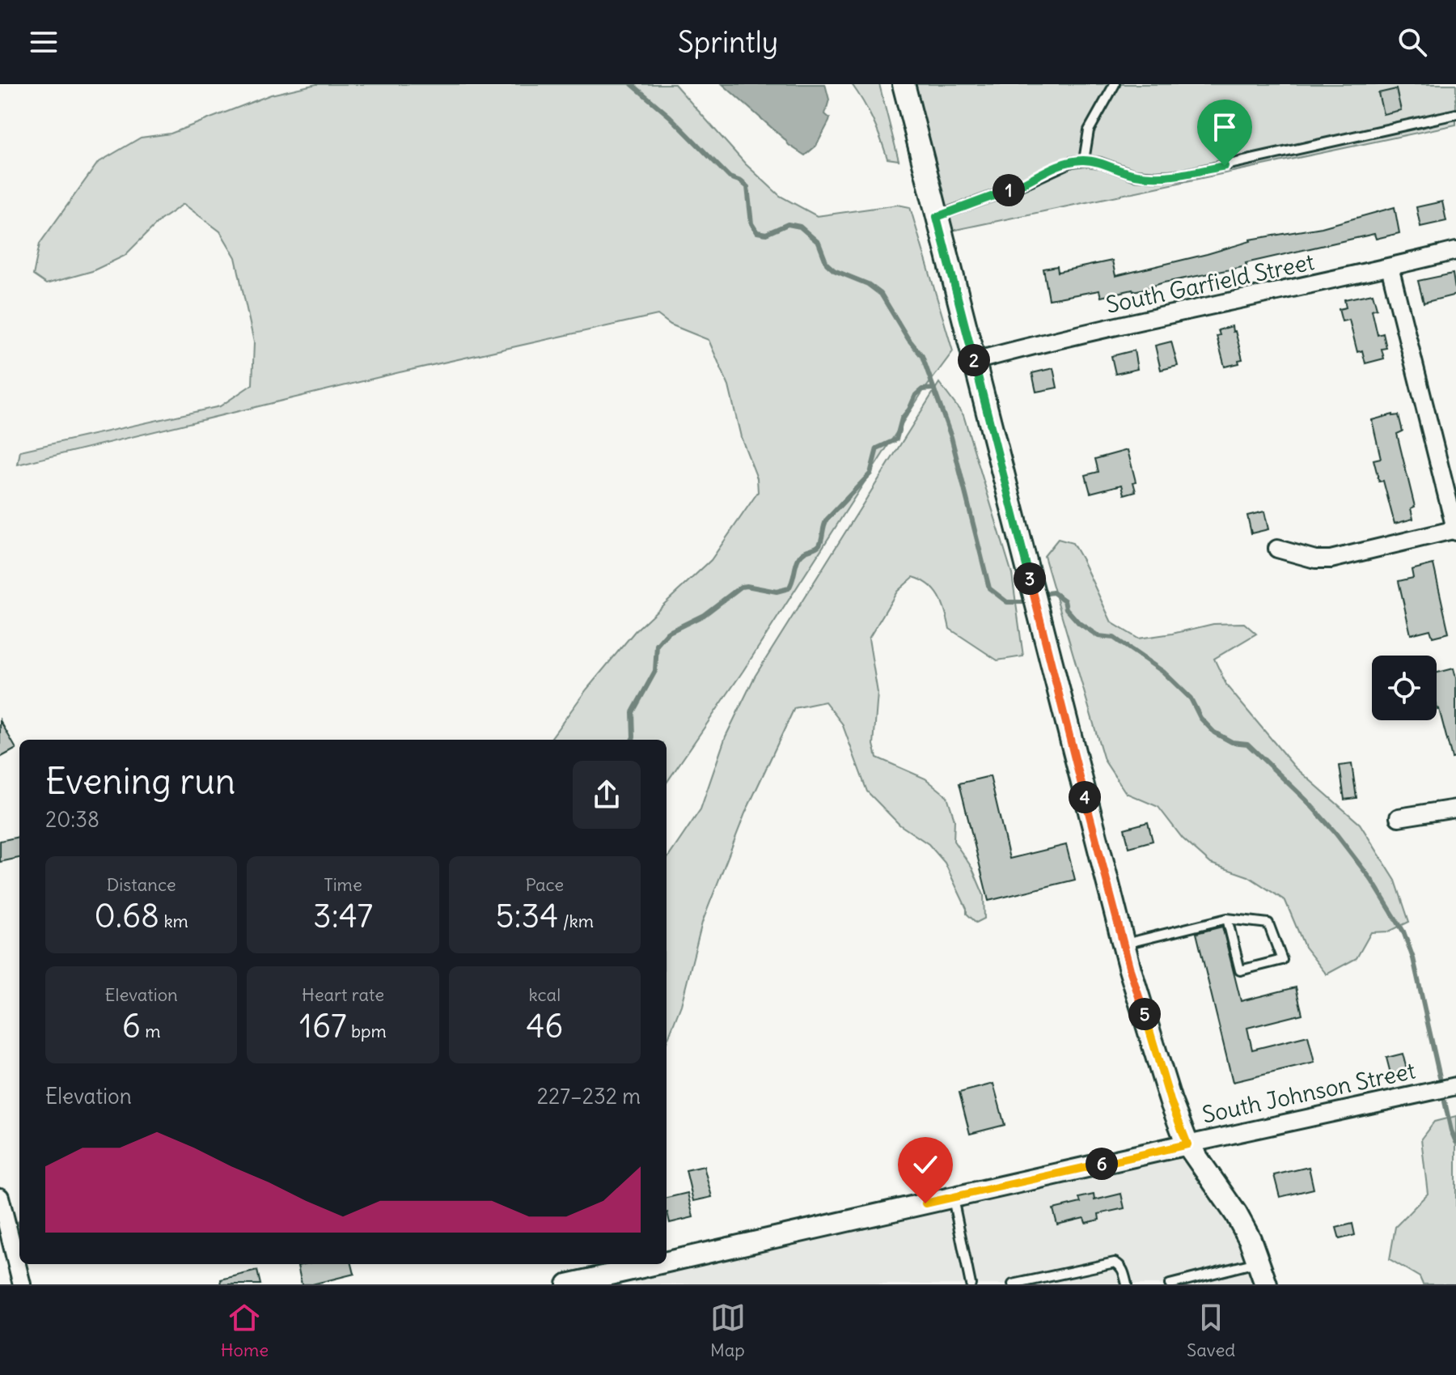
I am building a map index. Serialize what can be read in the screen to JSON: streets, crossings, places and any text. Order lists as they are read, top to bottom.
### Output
{
  "streets": {
    "street": ["South Garfield Street", "South Johnson Street"]
  },
  "page": {
    "header": "Sprintly",
    "pins": [
      "1",
      "2",
      "3",
      "4",
      "5",
      "6"
    ],
    "heading": ["Evening run", "20:38"],
    "stats": [
      ["Distance", "0.68 km"],
      ["Time", "3:47"],
      ["Pace", "5:34 /km"],
      ["Elevation", "6 m"],
      ["Heart rate", "167 bpm"],
      ["kcal", "46"]
    ],
    "chart": ["Elevation", "227–232 m"],
    "tabs": ["Home", "Map", "Saved"]
  }
}
